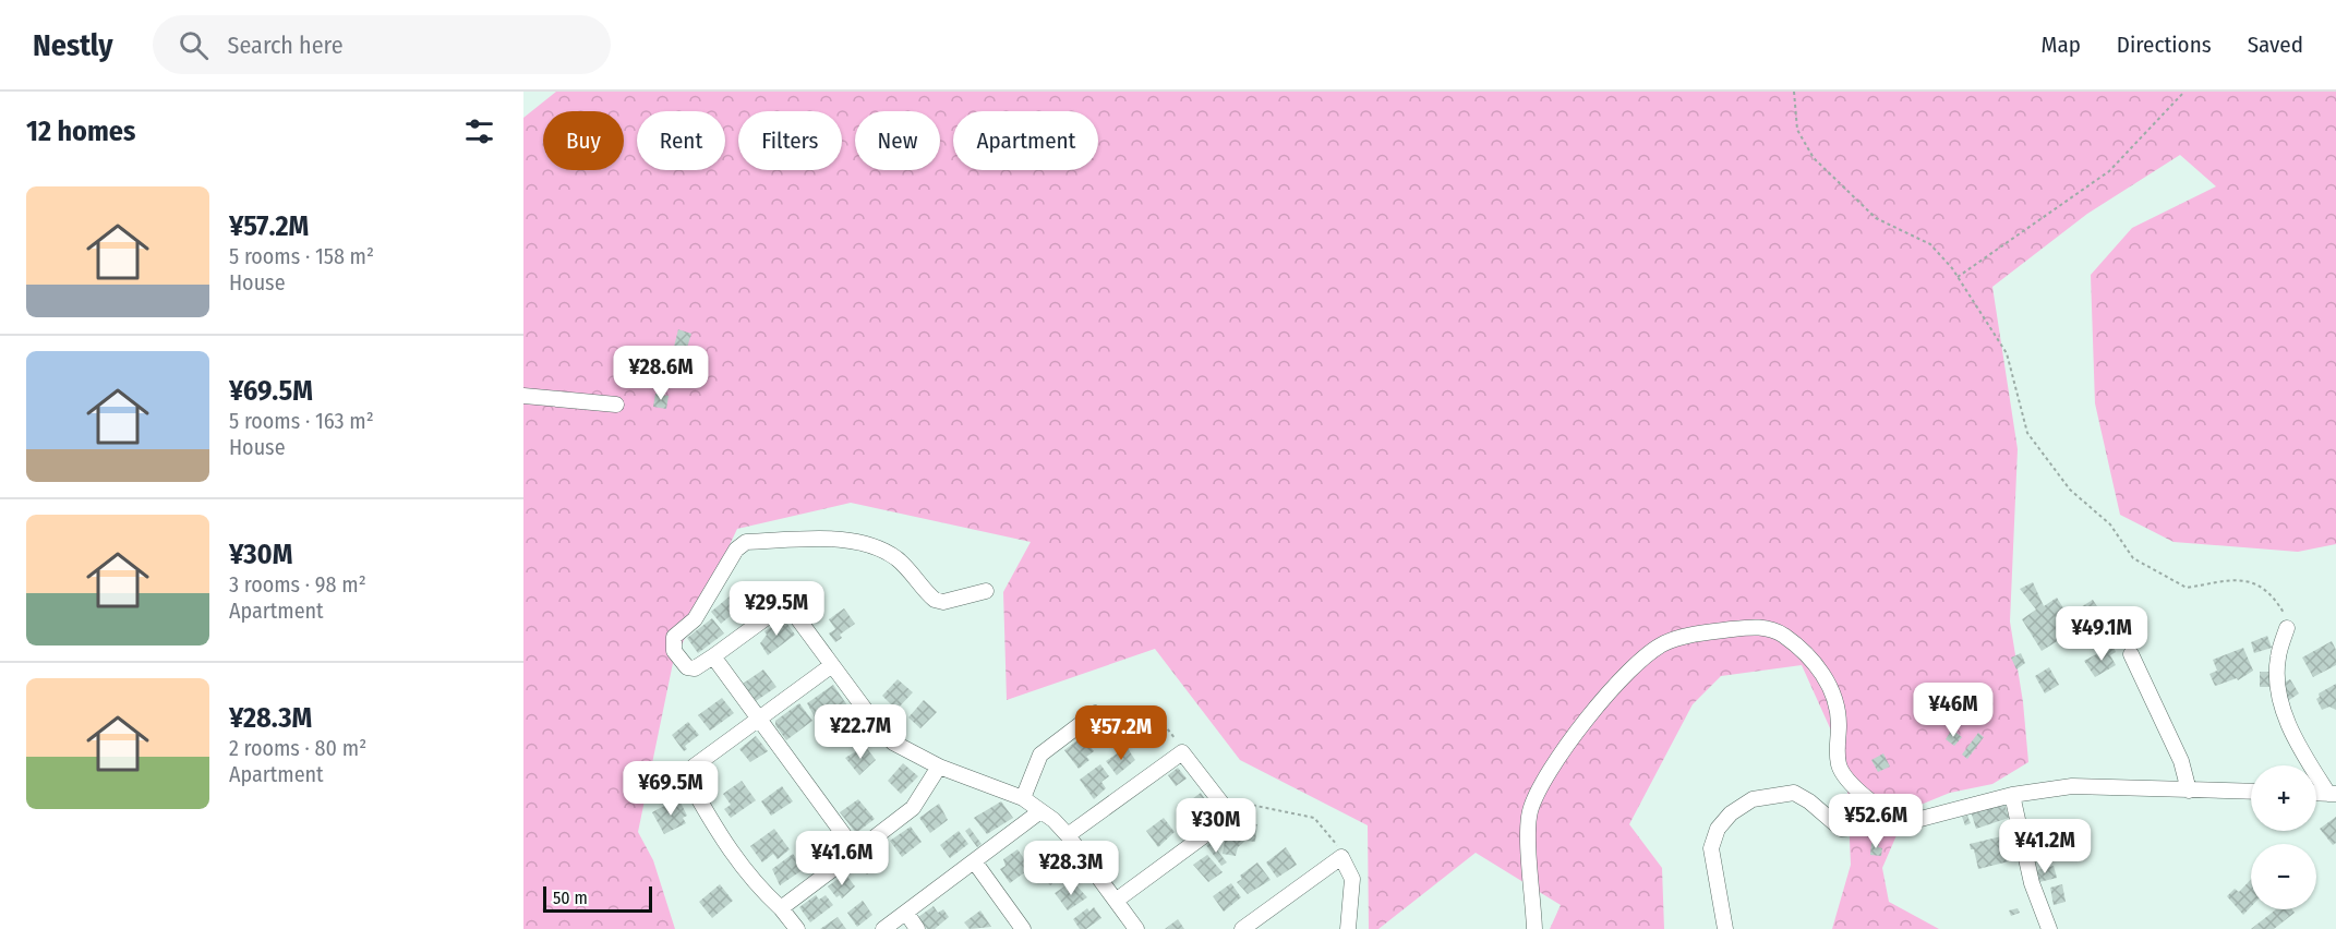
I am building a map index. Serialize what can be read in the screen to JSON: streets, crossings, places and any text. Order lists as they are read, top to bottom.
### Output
{
  "scale_bar": "50 m",
  "page": {
    "header": "Nestly",
    "search": "Search here",
    "nav": ["Map", "Directions", "Saved"],
    "heading": "12 homes",
    "chip": [
      "Buy",
      "Rent",
      "Filters",
      "New",
      "Apartment"
    ],
    "list": [
      {
        "name": "¥57.2M",
        "note": "5 rooms · 158 m² · House"
      },
      {
        "name": "¥69.5M",
        "note": "5 rooms · 163 m² · House"
      },
      {
        "name": "¥30M",
        "note": "3 rooms · 98 m² · Apartment"
      },
      {
        "name": "¥28.3M",
        "note": "2 rooms · 80 m² · Apartment"
      }
    ],
    "price": [
      "¥28.6M",
      "¥29.5M",
      "¥49.1M",
      "¥46M",
      "¥22.7M",
      "¥57.2M",
      "¥69.5M",
      "¥52.6M",
      "¥30M",
      "¥41.2M",
      "¥41.6M",
      "¥28.3M"
    ],
    "map_buttons": ["+", "−"],
    "scale": "50 m"
  }
}
